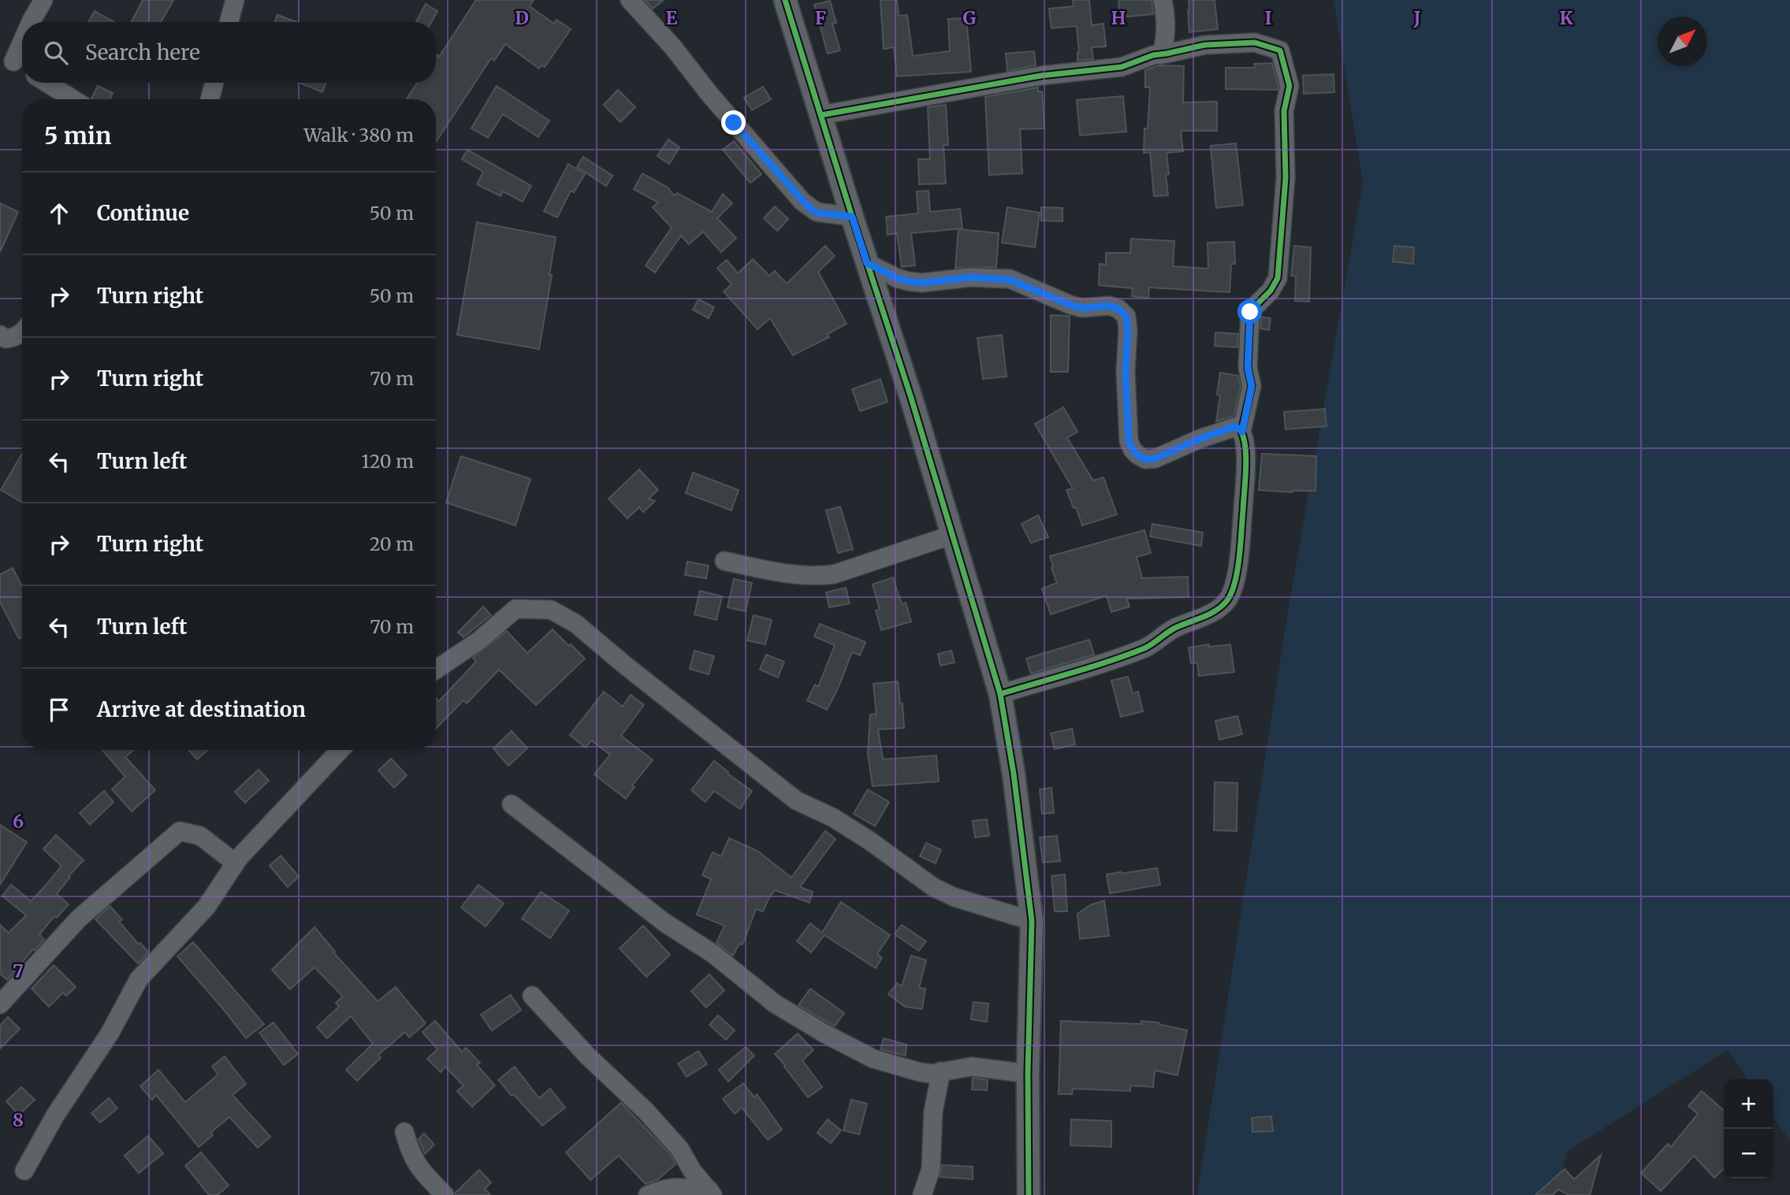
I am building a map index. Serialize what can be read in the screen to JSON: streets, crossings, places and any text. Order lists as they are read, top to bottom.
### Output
{
  "north": "top right",
  "page": {
    "search": "Search here",
    "heading": ["5 min", "Walk · 380 m"],
    "list": [
      ["Continue", "50 m"],
      ["Turn right", "50 m"],
      ["Turn right", "70 m"],
      ["Turn left", "120 m"],
      ["Turn right", "20 m"],
      ["Turn left", "70 m"],
      "Arrive at destination"
    ],
    "map_buttons": ["+", "−"]
  },
  "grid": {
    "columns": [
      "D",
      "E",
      "F",
      "G",
      "H",
      "I",
      "J",
      "K"
    ],
    "rows": ["6", "7", "8"]
  }
}
